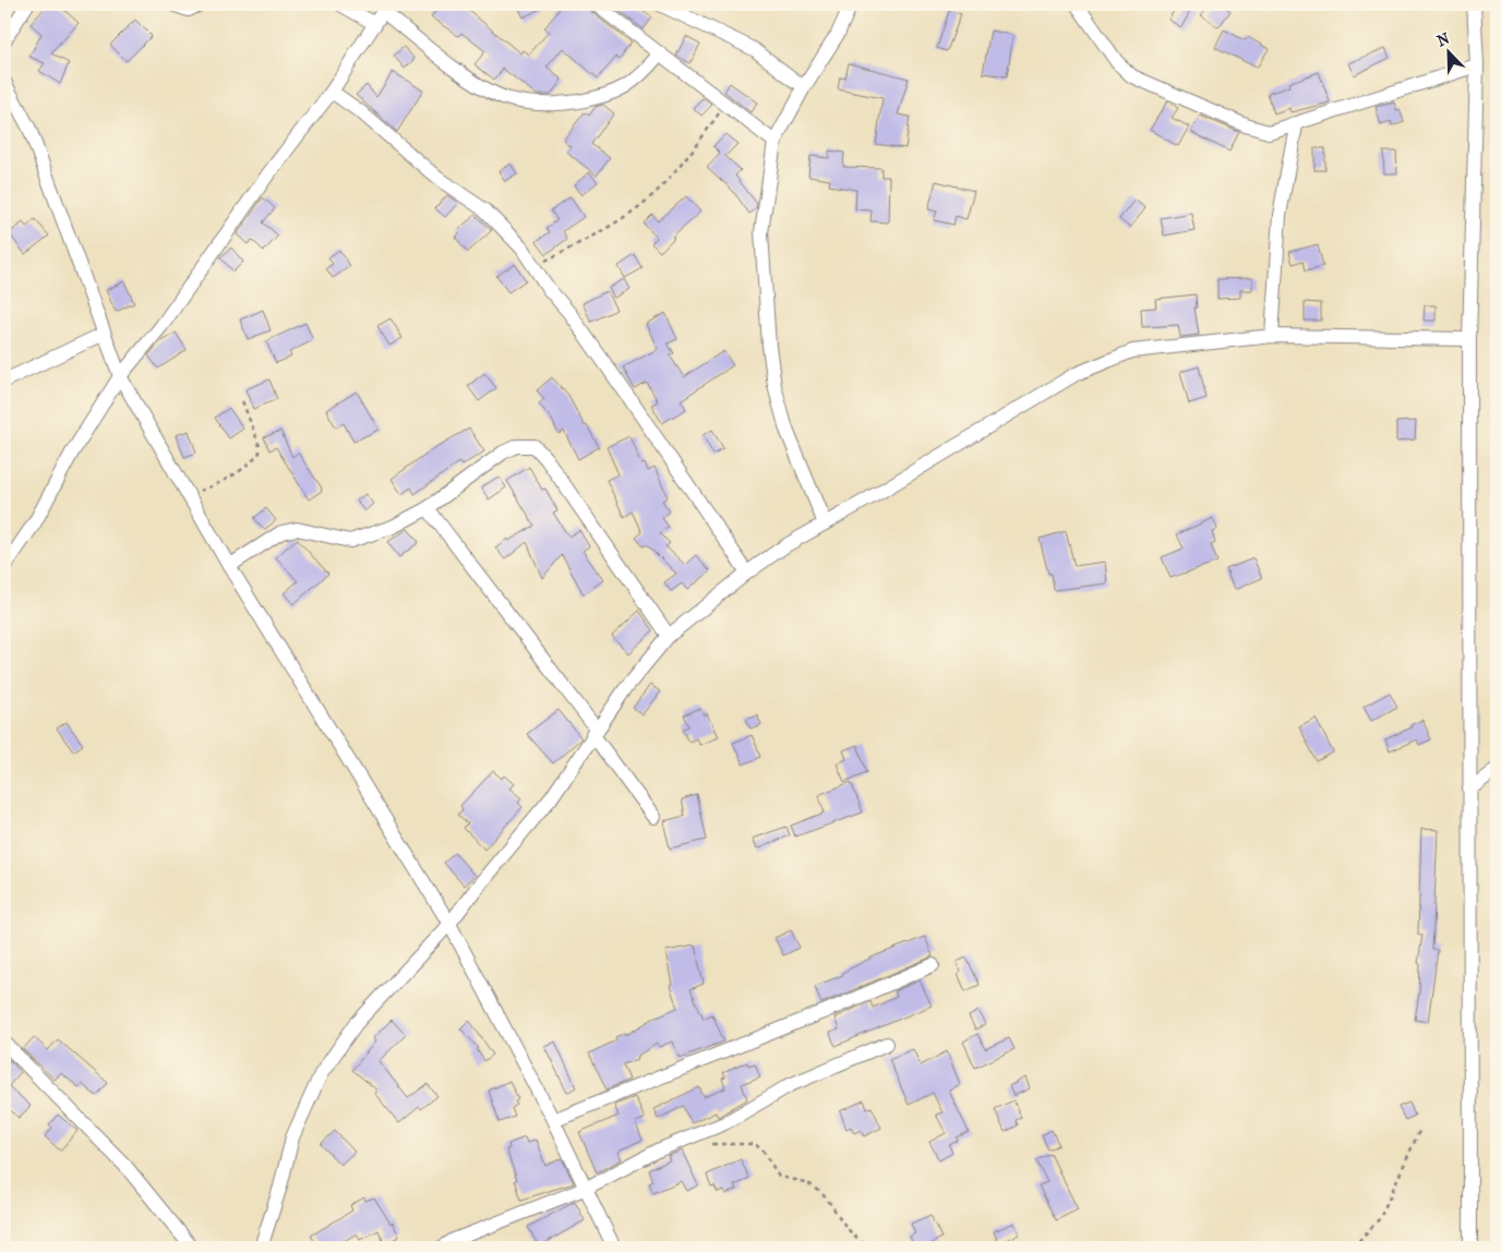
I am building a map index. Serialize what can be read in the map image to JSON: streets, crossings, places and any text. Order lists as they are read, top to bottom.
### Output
{
  "north": "top left"
}
